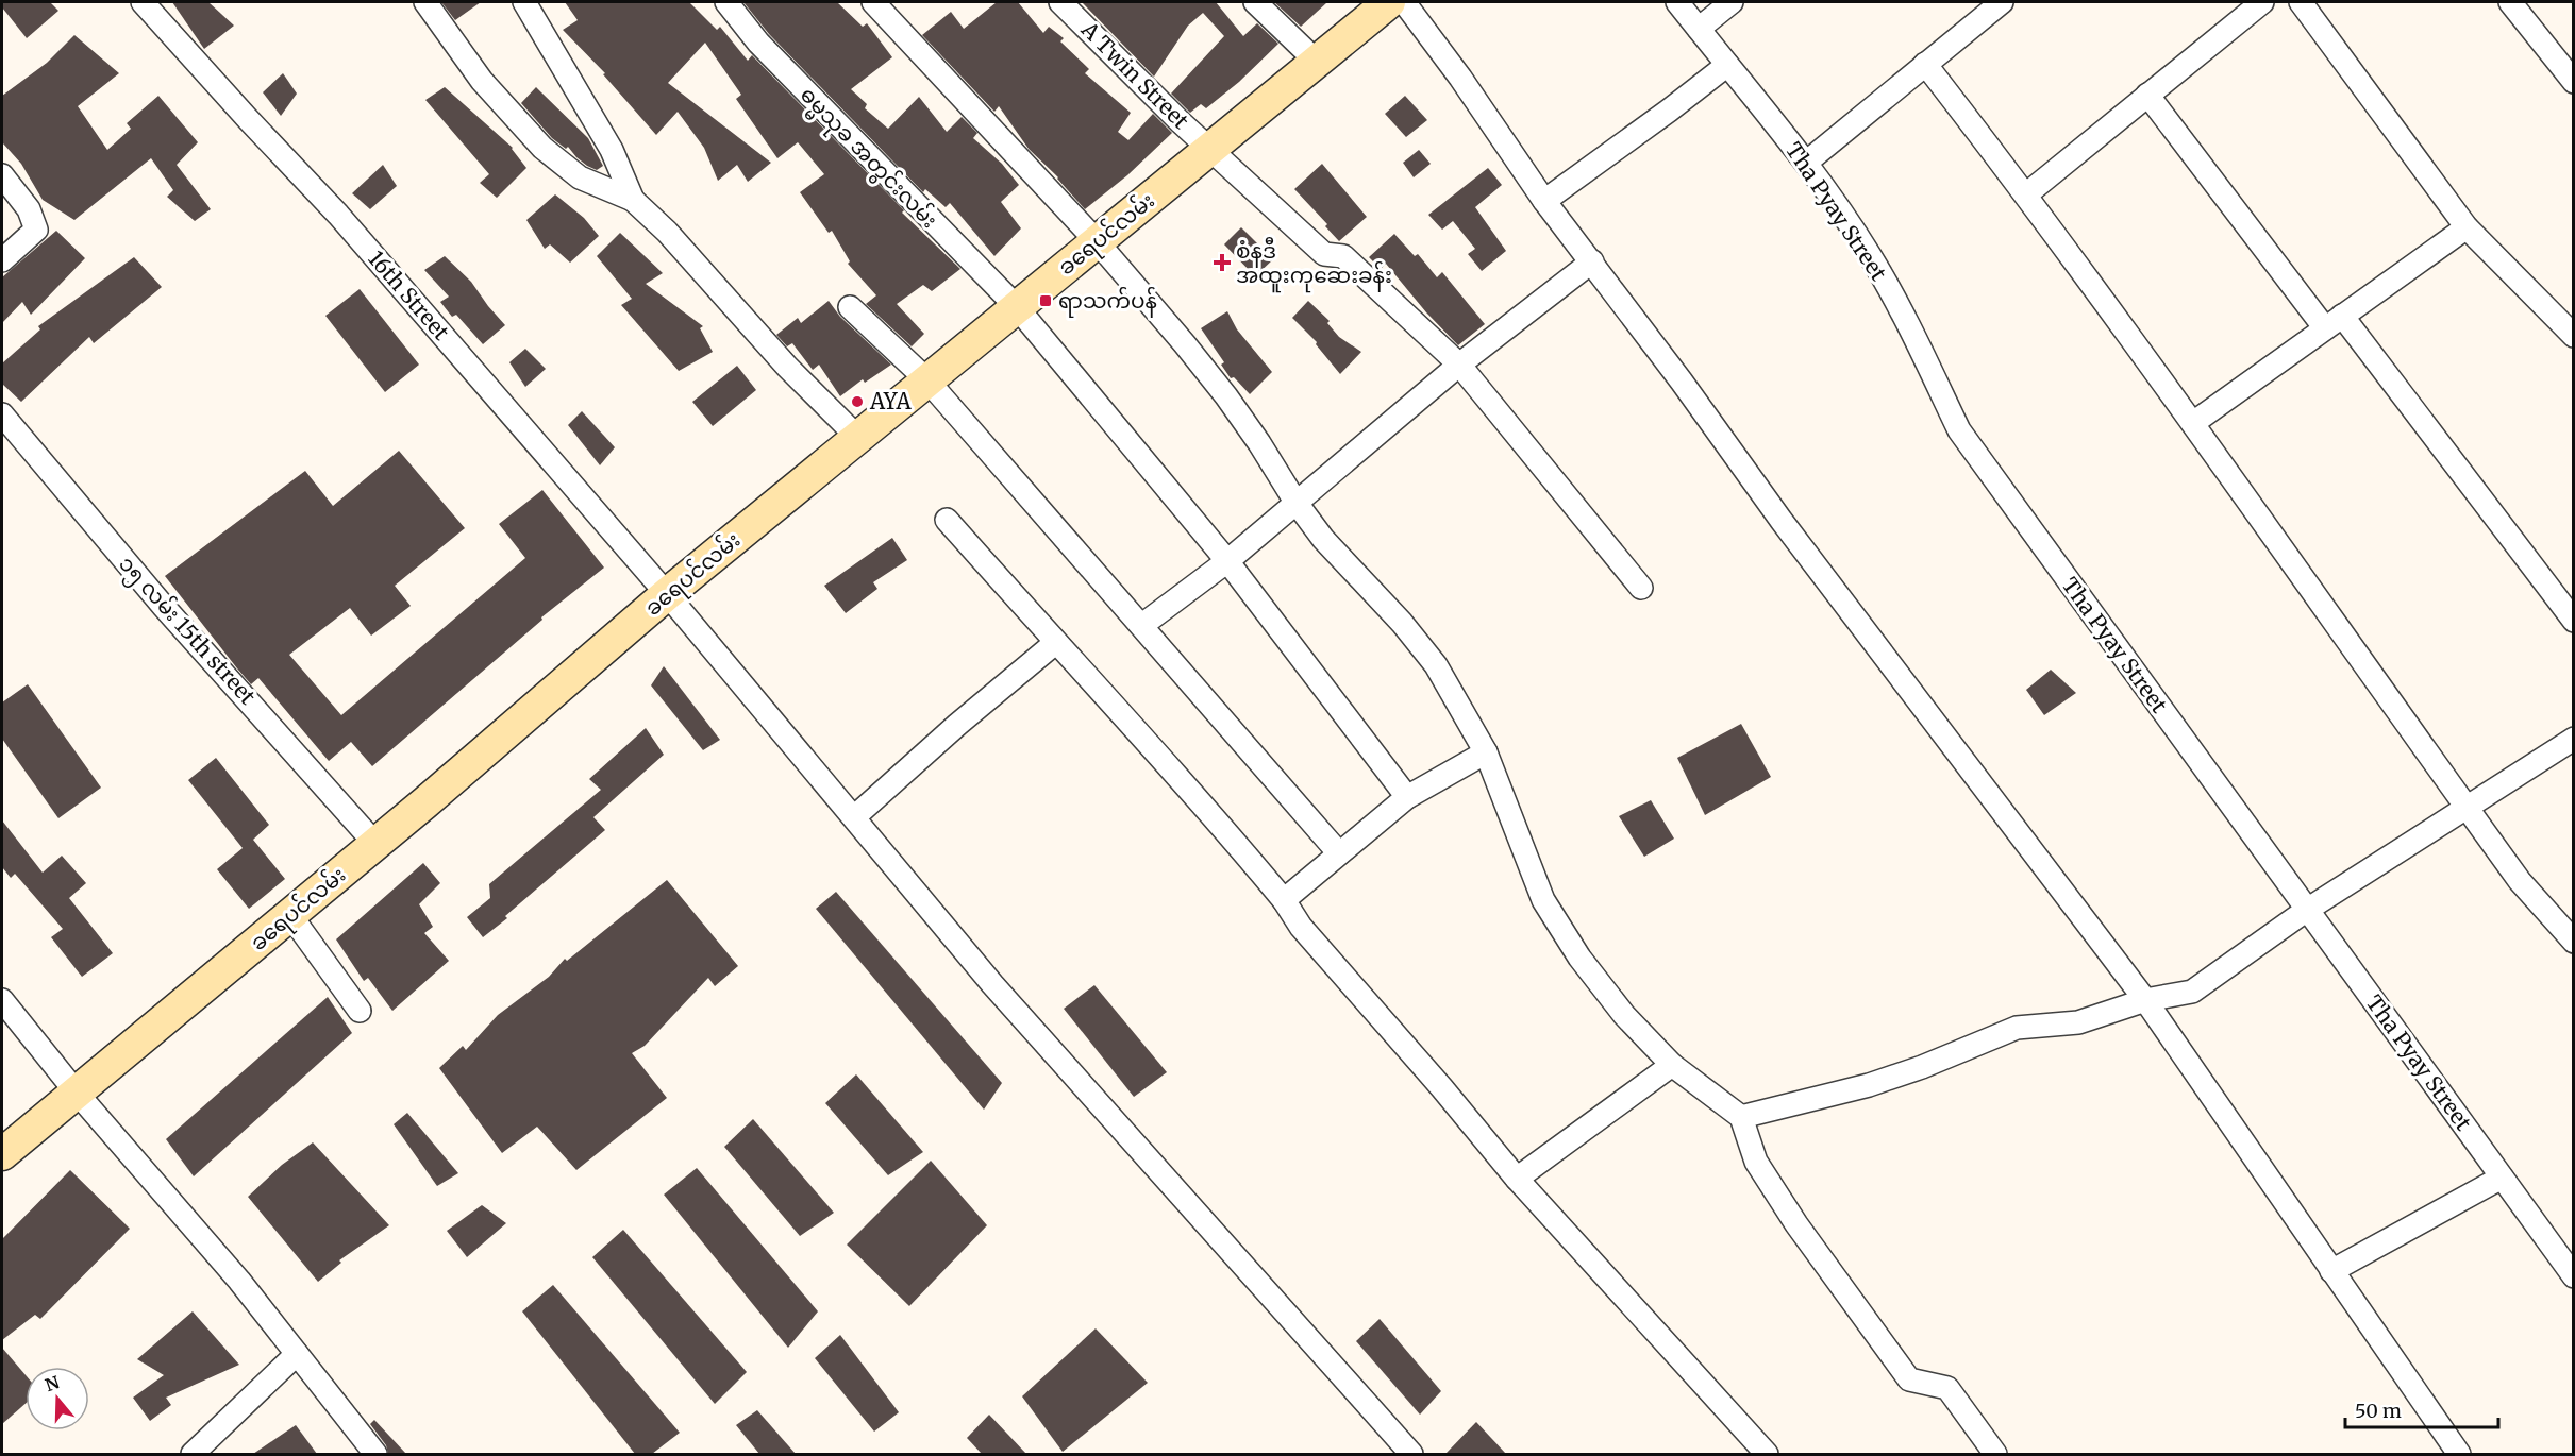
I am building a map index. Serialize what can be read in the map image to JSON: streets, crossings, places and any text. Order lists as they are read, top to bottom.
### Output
{
  "streets": {
    "main road": ["ခရေပင်လမ်း"],
    "street": [
      "A Twin Street",
      "ဓမ္မသုခ အတွင်းလမ်း",
      "Tha Pyay Street",
      "16th Street",
      "၁၅ လမ်း 15th street"
    ]
  },
  "crossings": [
    ["A Twin Street", "ခရေပင်လမ်း"],
    ["ဓမ္မသုခ အတွင်းလမ်း", "ခရေပင်လမ်း"],
    ["ခရေပင်လမ်း", "16th Street"],
    ["ခရေပင်လမ်း", "၁၅ လမ်း 15th street"]
  ],
  "places": {
    "health": ["စံနဒီ အထူးကုဆေးခန်း"],
    "transit": ["ရာသက်ပန်"],
    "other": ["AYA"]
  },
  "scale_bar": "50 m",
  "north": "top"
}
